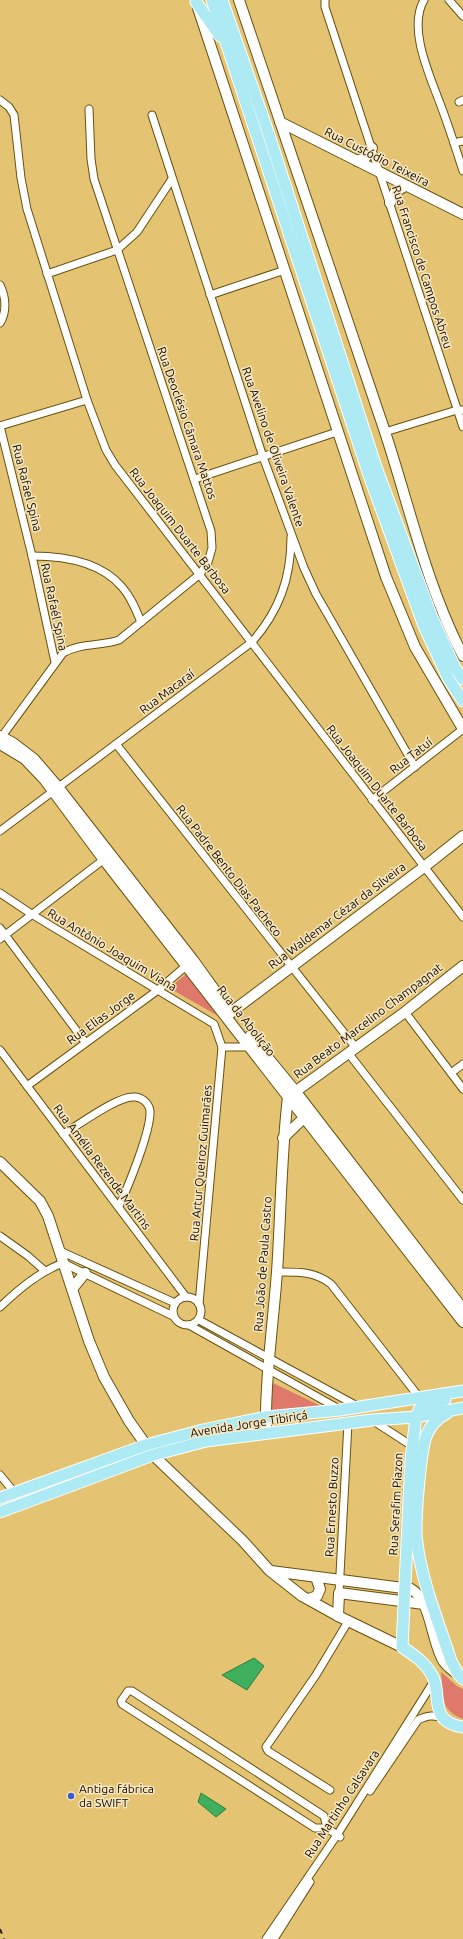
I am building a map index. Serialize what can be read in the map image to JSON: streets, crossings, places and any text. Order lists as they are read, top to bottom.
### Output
{
  "streets": {
    "main road": [
      "Rua Custódio Teixeira",
      "Rua Waldemar Cézar da Silveira",
      "Rua da Abolição",
      "Rua Beato Marcelino Champagnat",
      "Rua João de Paula Castro",
      "Avenida Jorge Tibiriçá",
      "Rua Serafim Piazon"
    ],
    "street": [
      "Rua Francisco de Campos Abreu",
      "Rua Deoclésio Câmara Mattos",
      "Rua Avelino de Oliveira Valente",
      "Rua Rafael Spina",
      "Rua Joaquim Duarte Barbosa",
      "Rua Rafaél Spina",
      "Rua Macaraí",
      "Rua Tatuí",
      "Rua Padre Bento Dias Pacheco",
      "Rua Antônio Joaquim Viana",
      "Rua Elias Jorge",
      "Rua Artur Queiroz Guimarães",
      "Rua Amélia Rezende Martins",
      "Rua Ernesto Buzzo",
      "Rua Martinho Calsavara"
    ]
  },
  "crossings": [
    ["Rua Custódio Teixeira", "Rua Francisco de Campos Abreu"],
    ["Rua Deoclésio Câmara Mattos", "Rua Joaquim Duarte Barbosa"],
    ["Rua Deoclésio Câmara Mattos", "Rua Rafaél Spina"],
    ["Rua Avelino de Oliveira Valente", "Rua Macaraí"],
    ["Rua Avelino de Oliveira Valente", "Rua Tatuí"],
    ["Rua Rafael Spina", "Rua Rafaél Spina"],
    ["Rua Joaquim Duarte Barbosa", "Rua Macaraí"],
    ["Rua Joaquim Duarte Barbosa", "Rua Tatuí"],
    ["Rua Joaquim Duarte Barbosa", "Rua Waldemar Cézar da Silveira"],
    ["Rua Macaraí", "Rua Padre Bento Dias Pacheco"],
    ["Rua Macaraí", "Rua da Abolição"],
    ["Rua Padre Bento Dias Pacheco", "Rua Waldemar Cézar da Silveira"],
    ["Rua Padre Bento Dias Pacheco", "Rua Beato Marcelino Champagnat"],
    ["Rua Waldemar Cézar da Silveira", "Rua da Abolição"],
    ["Rua Antônio Joaquim Viana", "Rua Elias Jorge"],
    ["Rua Antônio Joaquim Viana", "Rua Artur Queiroz Guimarães"],
    ["Rua Elias Jorge", "Rua da Abolição"],
    ["Rua Elias Jorge", "Rua Amélia Rezende Martins"],
    ["Rua da Abolição", "Rua Beato Marcelino Champagnat"],
    ["Rua da Abolição", "Rua João de Paula Castro"],
    ["Rua Beato Marcelino Champagnat", "Rua João de Paula Castro"],
    ["Rua Artur Queiroz Guimarães", "Rua Amélia Rezende Martins"],
    ["Rua João de Paula Castro", "Avenida Jorge Tibiriçá"],
    ["Avenida Jorge Tibiriçá", "Rua Serafim Piazon"],
    ["Avenida Jorge Tibiriçá", "Rua Ernesto Buzzo"]
  ],
  "places": ["Antiga fábrica da SWIFT"]
}
